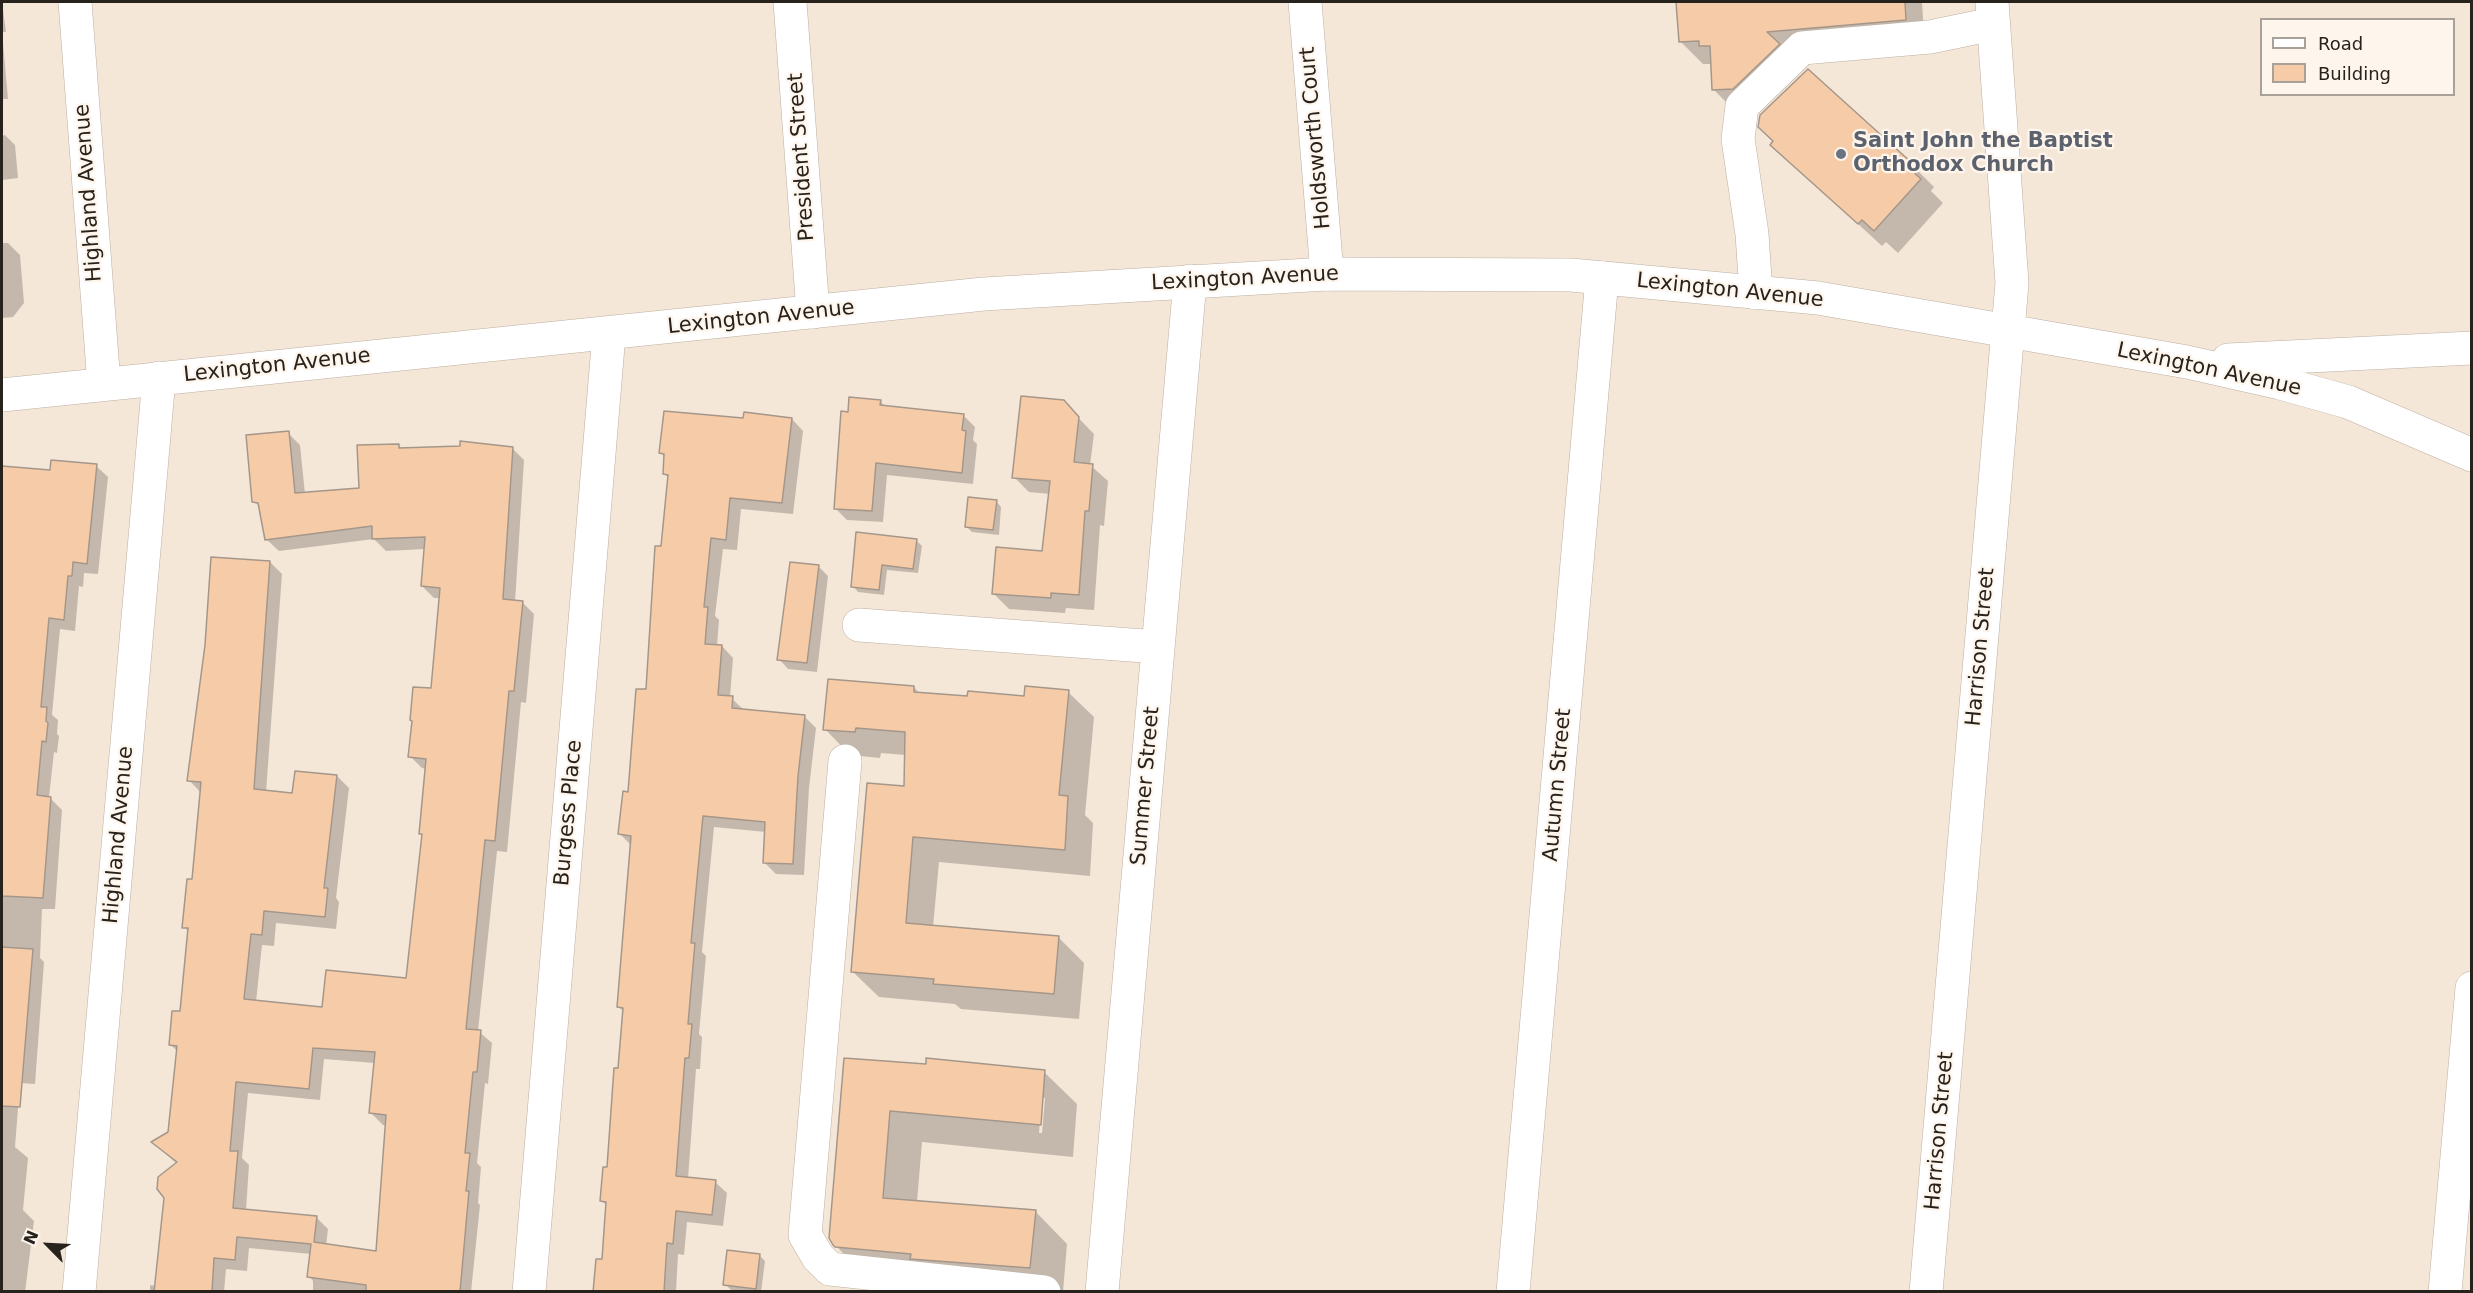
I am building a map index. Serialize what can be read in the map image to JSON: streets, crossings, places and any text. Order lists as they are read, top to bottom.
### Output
{
  "streets": {
    "street": [
      "Holdsworth Court",
      "President Street",
      "Highland Avenue",
      "Lexington Avenue",
      "Harrison Street",
      "Autumn Street",
      "Summer Street",
      "Burgess Place"
    ]
  },
  "crossings": [
    ["Holdsworth Court", "Lexington Avenue"],
    ["President Street", "Lexington Avenue"],
    ["Highland Avenue", "Lexington Avenue"],
    ["Lexington Avenue", "Harrison Street"],
    ["Lexington Avenue", "Autumn Street"],
    ["Lexington Avenue", "Summer Street"],
    ["Lexington Avenue", "Burgess Place"]
  ],
  "places": ["Saint John the Baptist Orthodox Church"],
  "legend": ["Road", "Building"],
  "north": "top left"
}
